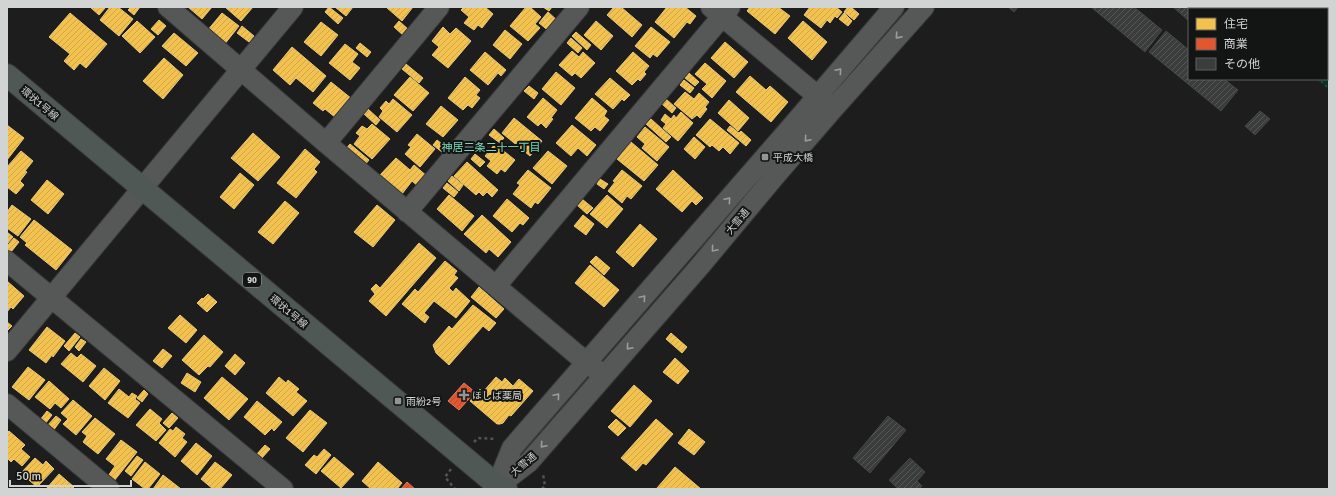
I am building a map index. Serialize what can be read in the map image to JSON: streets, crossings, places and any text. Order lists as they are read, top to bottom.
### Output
{
  "streets": {
    "main road": ["環状1号線", "90"],
    "street": ["大雪通"]
  },
  "crossings": [
    ["環状1号線", "大雪通"]
  ],
  "districts": ["神居二条二十一丁目"],
  "places": {
    "transit": ["平成大橋", "雨紛2号"],
    "health": ["ほしば薬局"]
  },
  "legend": ["住宅", "商業", "その他"],
  "scale_bar": "50 m"
}
